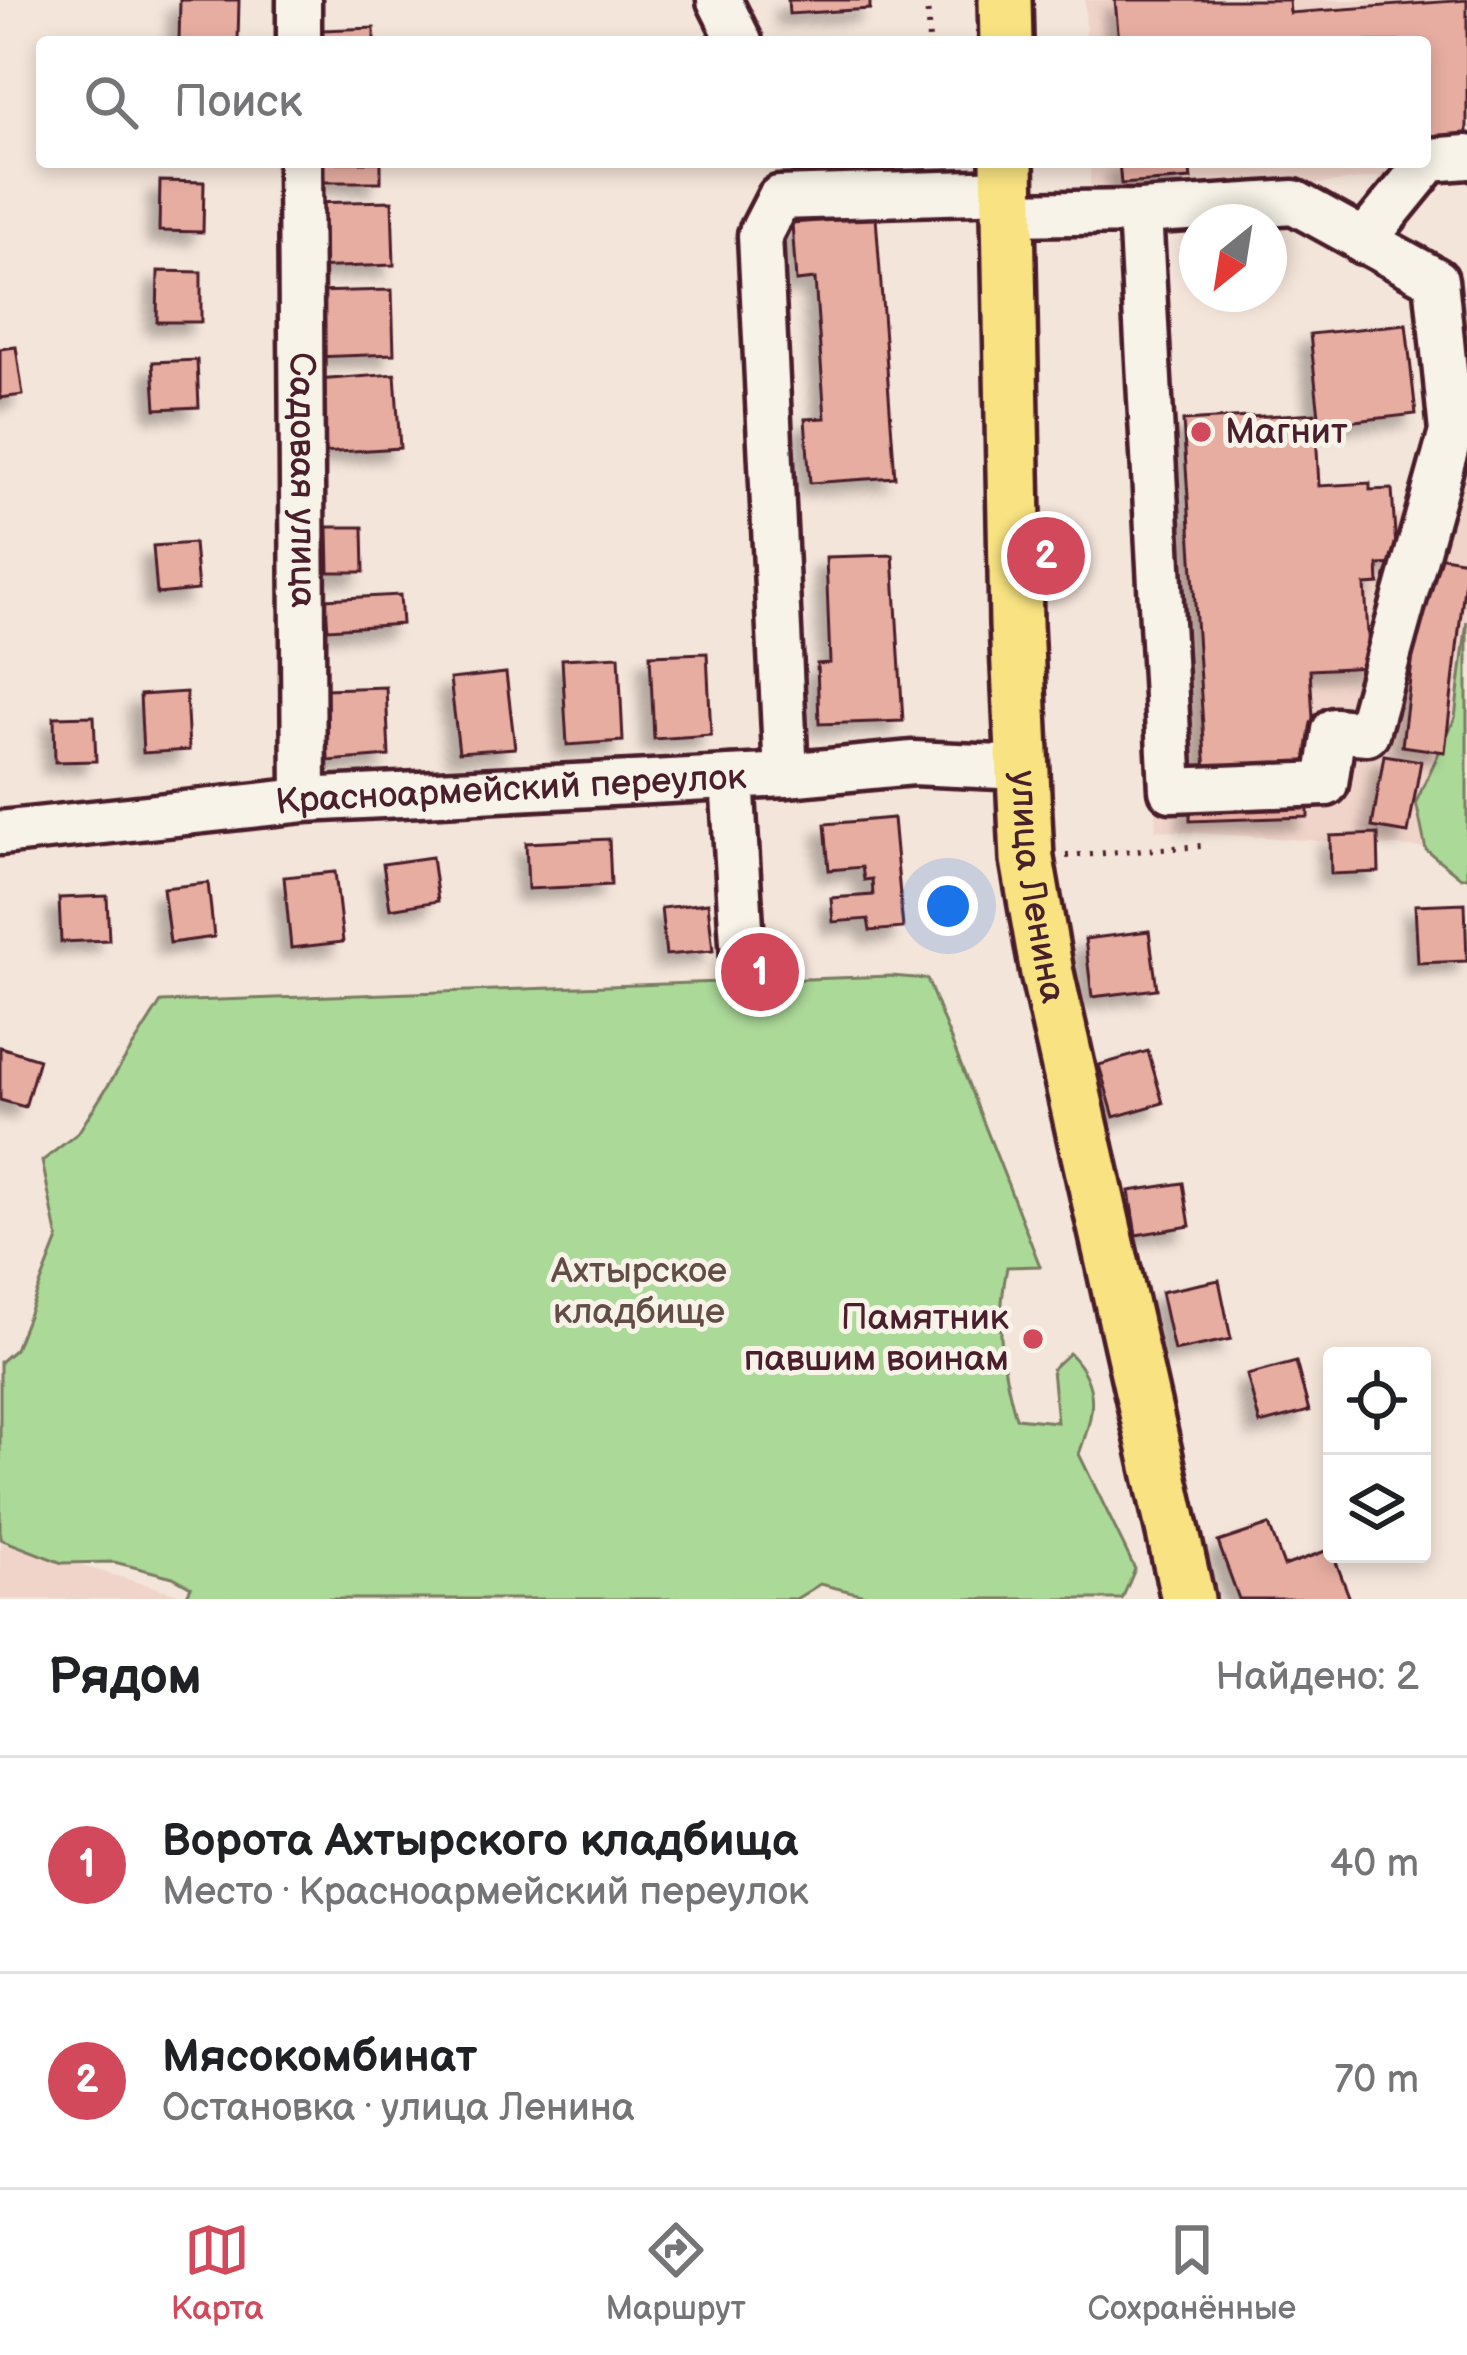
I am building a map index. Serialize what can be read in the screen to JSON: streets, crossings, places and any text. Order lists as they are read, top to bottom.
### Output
{
  "streets": {
    "main road": ["улица Ленина"],
    "street": ["Садовая улица", "Красноармейский переулок"]
  },
  "crossings": [
    ["Садовая улица", "Красноармейский переулок"],
    ["Красноармейский переулок", "улица Ленина"]
  ],
  "parks": ["Ахтырское кладбище"],
  "places": ["Магнит", "Памятник павшим воинам"],
  "north": "bottom left",
  "page": {
    "search": "Поиск",
    "pins": ["2", "1"],
    "heading": ["Рядом", "Найдено: 2"],
    "list": [
      {
        "mark": "1",
        "name": "Ворота Ахтырского кладбища",
        "note": "Место · Красноармейский переулок",
        "value": "40 m"
      },
      {
        "mark": "2",
        "name": "Мясокомбинат",
        "note": "Остановка · улица Ленина",
        "value": "70 m"
      }
    ],
    "nav": ["Карта", "Маршрут", "Сохранённые"]
  }
}
